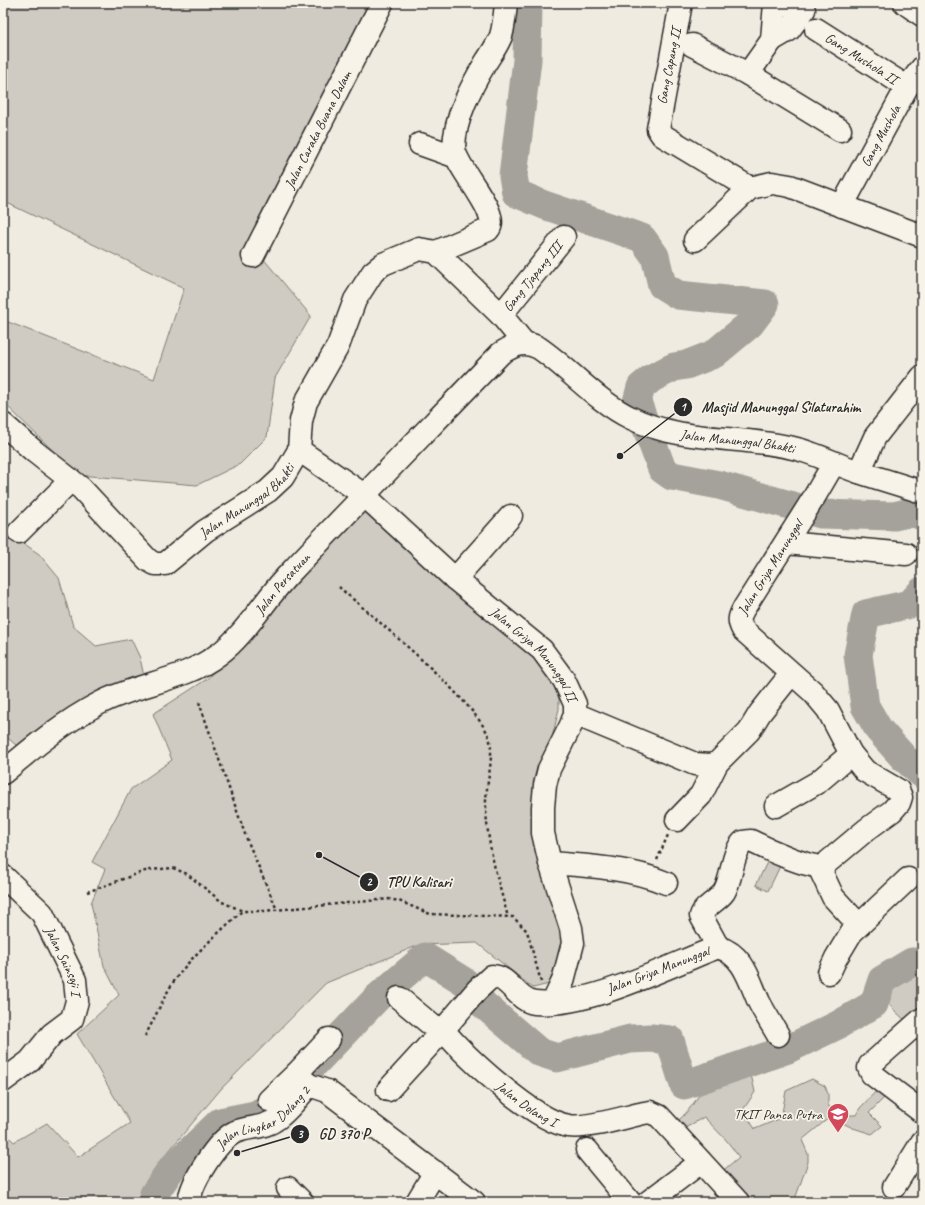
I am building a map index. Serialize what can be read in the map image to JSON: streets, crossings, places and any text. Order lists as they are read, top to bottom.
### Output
{
  "streets": {
    "street": [
      "Gang Mushola II",
      "Gang Capang II",
      "Jalan Caraka Buana Dalam",
      "Gang Mushola",
      "Gang Tjapang III",
      "Jalan Manunggal Bhakti",
      "Jalan Griya Manunggal",
      "Jalan Persatuan",
      "Jalan Griya Manunggal II",
      "Jalan Sainsaji I",
      "Jalan Dolang I",
      "Jalan Lingkar Dolang 2"
    ]
  },
  "crossings": [
    ["Gang Mushola II", "Gang Mushola"],
    ["Jalan Manunggal Bhakti", "Jalan Griya Manunggal"],
    ["Jalan Manunggal Bhakti", "Jalan Persatuan"],
    ["Jalan Manunggal Bhakti", "Jalan Griya Manunggal II"],
    ["Jalan Griya Manunggal", "Jalan Griya Manunggal II"],
    ["Jalan Persatuan", "Jalan Griya Manunggal II"]
  ],
  "places": {
    "other": ["Masjid Manunggal Silaturahim", "TPU Kalisari", "GD 370 P"],
    "school or university": ["TKIT Panca Putra"]
  }
}
